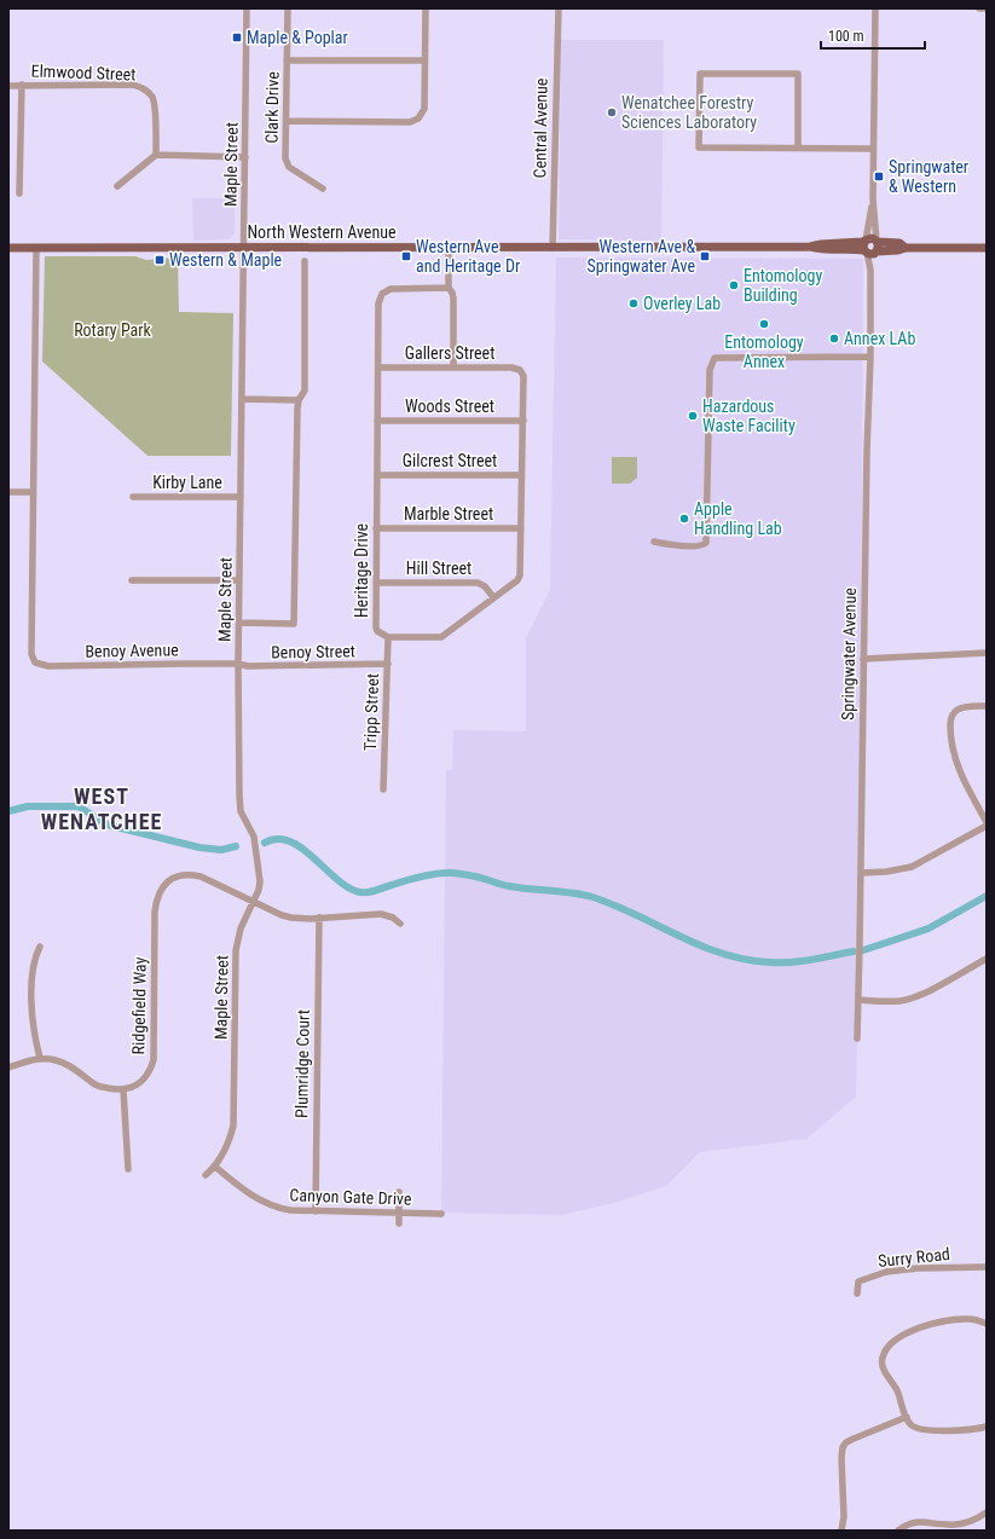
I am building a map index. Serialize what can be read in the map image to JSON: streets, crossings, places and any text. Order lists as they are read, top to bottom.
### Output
{
  "streets": {
    "main road": ["North Western Avenue"],
    "street": [
      "Elmwood Street",
      "Clark Drive",
      "Central Avenue",
      "Maple Street",
      "Gallers Street",
      "Woods Street",
      "Gilcrest Street",
      "Kirby Lane",
      "Marble Street",
      "Hill Street",
      "Heritage Drive",
      "Benoy Avenue",
      "Benoy Street",
      "Springwater Avenue",
      "Tripp Street",
      "Ridgefield Way",
      "Plumridge Court",
      "Canyon Gate Drive",
      "Surry Road"
    ]
  },
  "crossings": [
    ["Central Avenue", "North Western Avenue"],
    ["Maple Street", "North Western Avenue"],
    ["Maple Street", "Kirby Lane"],
    ["Maple Street", "Benoy Avenue"],
    ["Maple Street", "Benoy Street"],
    ["Maple Street", "Ridgefield Way"],
    ["Maple Street", "Canyon Gate Drive"],
    ["North Western Avenue", "Springwater Avenue"],
    ["Gallers Street", "Woods Street"],
    ["Gallers Street", "Heritage Drive"],
    ["Woods Street", "Heritage Drive"],
    ["Gilcrest Street", "Heritage Drive"],
    ["Marble Street", "Heritage Drive"],
    ["Hill Street", "Heritage Drive"],
    ["Heritage Drive", "Tripp Street"],
    ["Benoy Avenue", "Benoy Street"],
    ["Benoy Street", "Tripp Street"],
    ["Ridgefield Way", "Plumridge Court"],
    ["Plumridge Court", "Canyon Gate Drive"]
  ],
  "districts": ["WEST WENATCHEE"],
  "parks": ["Rotary Park"],
  "places": {
    "transit": [
      "Maple & Poplar",
      "Springwater & Western",
      "Western Ave and Heritage Dr",
      "Western Ave & Springwater Ave",
      "Western & Maple"
    ],
    "other": [
      "Wenatchee Forestry Sciences Laboratory",
      "Entomology Building",
      "Overley Lab",
      "Entomology Annex",
      "Annex LAb",
      "Hazardous Waste Facility",
      "Apple Handling Lab"
    ]
  },
  "scale_bar": "100 m"
}
